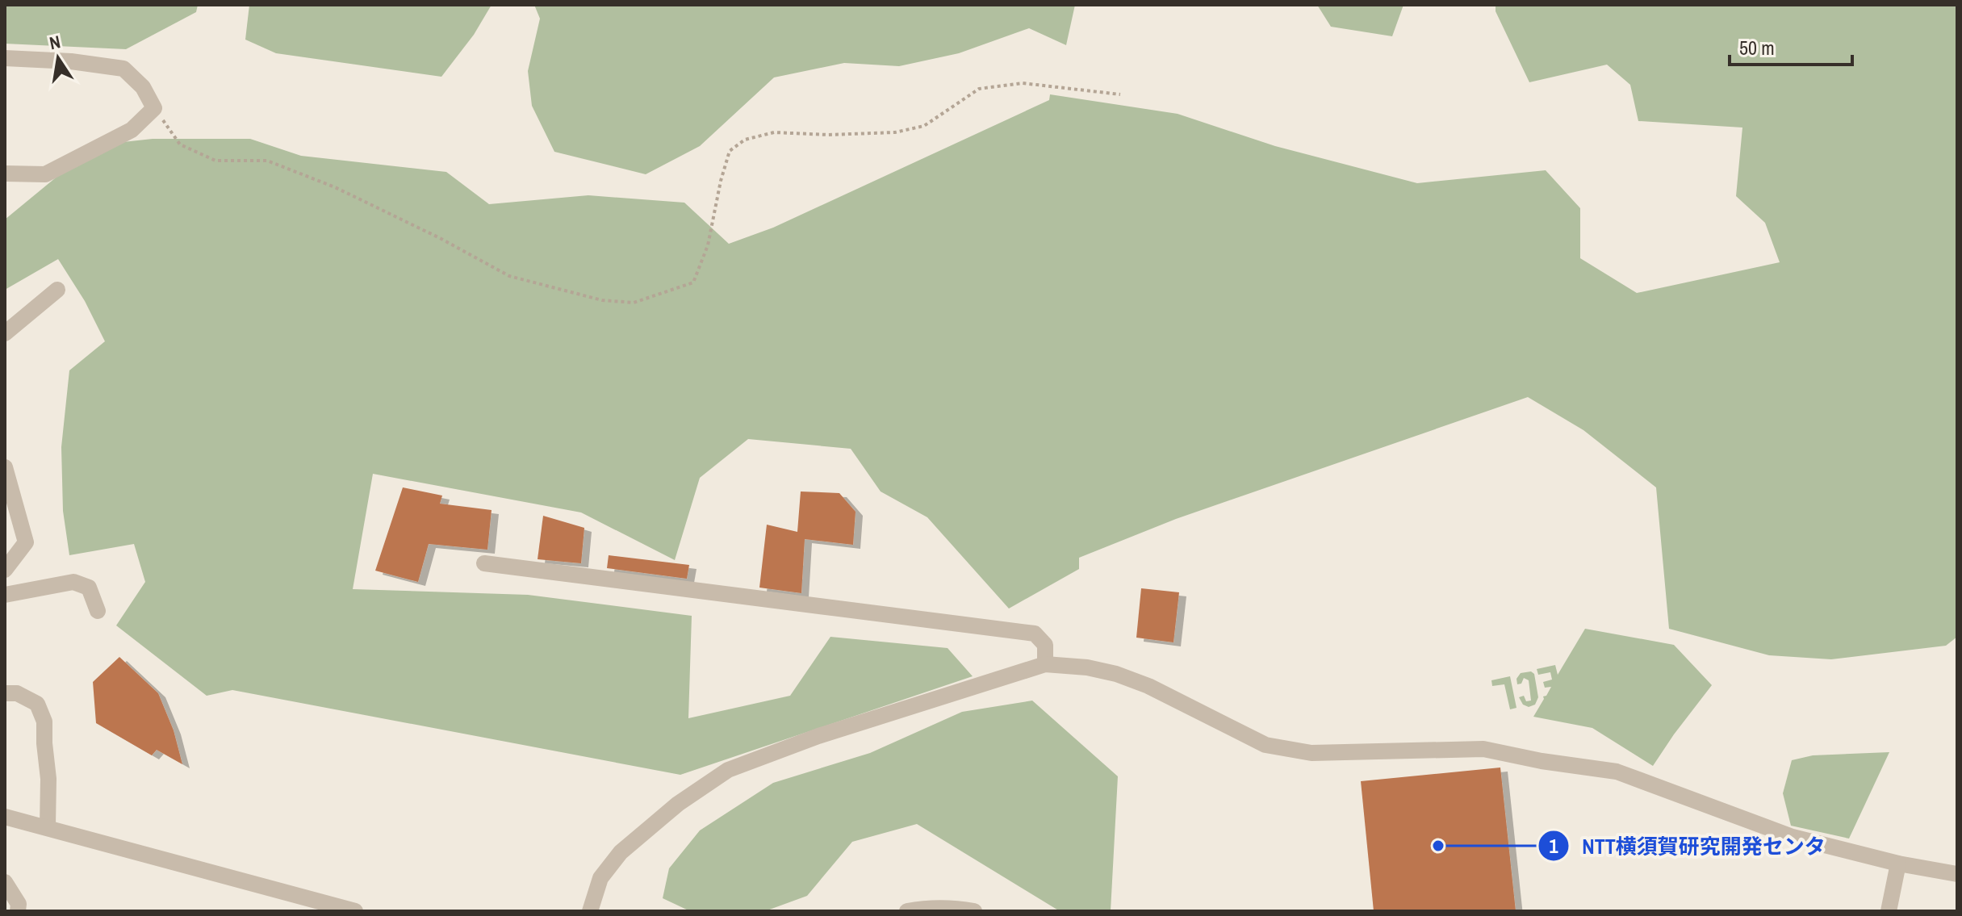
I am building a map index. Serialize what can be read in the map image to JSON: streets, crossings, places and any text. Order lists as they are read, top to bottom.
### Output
{
  "places": ["NTT横須賀研究開発センタ"],
  "scale_bar": "50 m",
  "north": "top"
}
